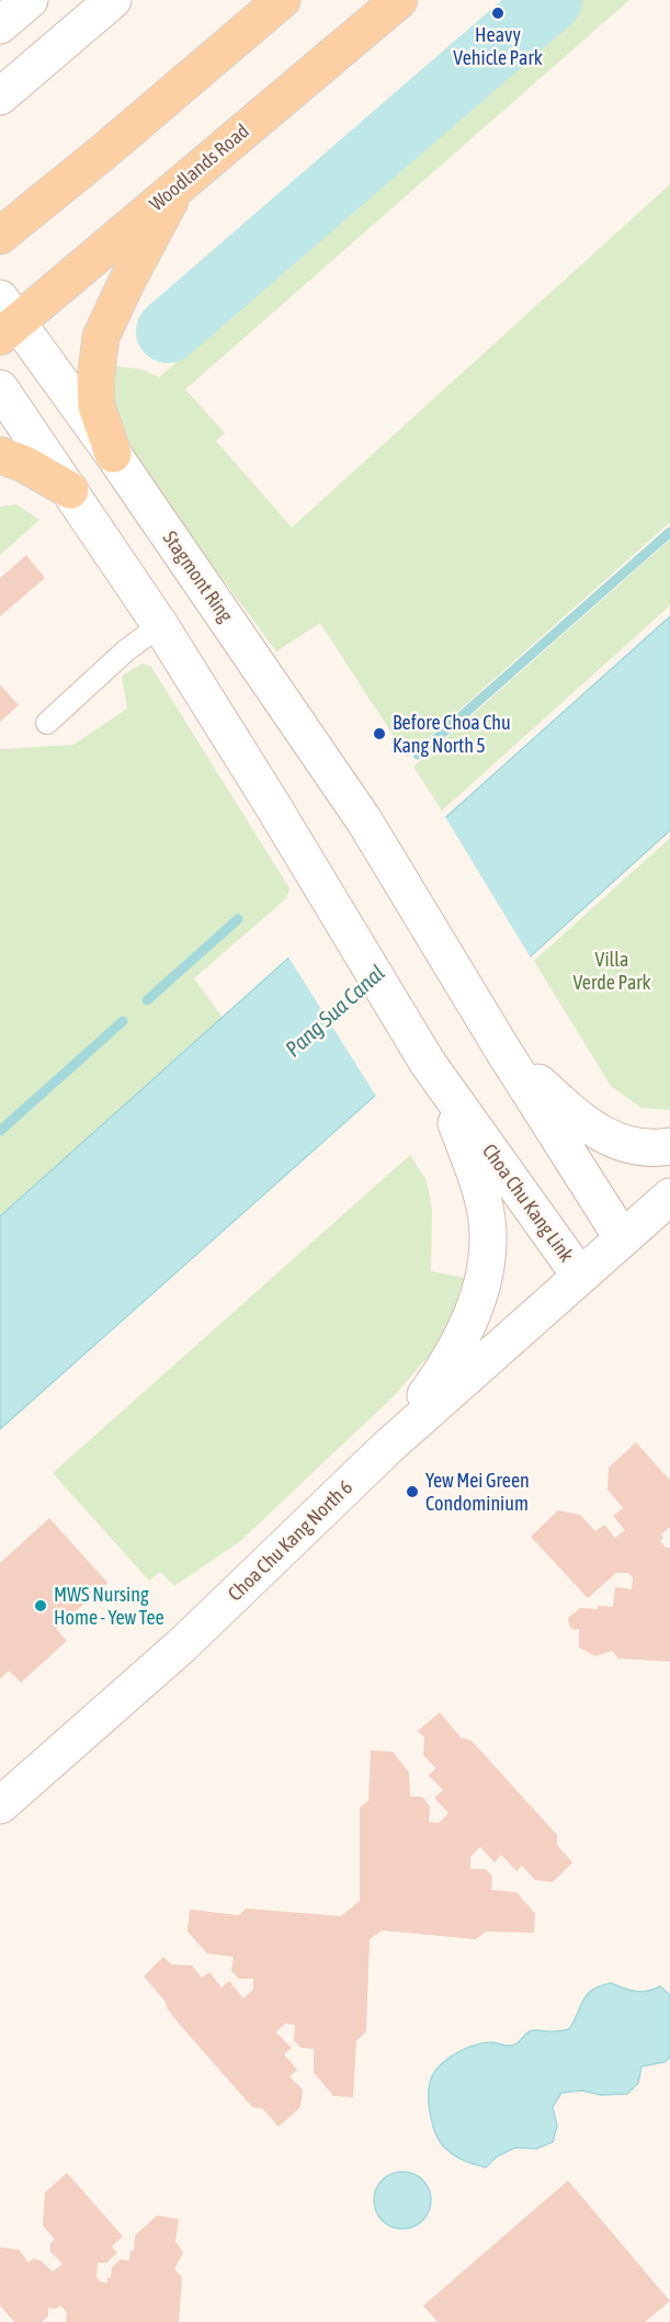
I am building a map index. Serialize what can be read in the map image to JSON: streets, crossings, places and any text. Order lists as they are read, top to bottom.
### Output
{
  "streets": {
    "main road": ["Woodlands Road"],
    "street": ["Stagmont Ring", "Choa Chu Kang Link", "Choa Chu Kang North 6"]
  },
  "crossings": [
    ["Woodlands Road", "Stagmont Ring"],
    ["Choa Chu Kang Link", "Choa Chu Kang North 6"]
  ],
  "water": ["Pang Sua Canal"],
  "parks": ["Villa Verde Park"],
  "places": [
    "Heavy Vehicle Park",
    "Before Choa Chu Kang North 5",
    "Yew Mei Green Condominium",
    "MWS Nursing Home - Yew Tee"
  ]
}
